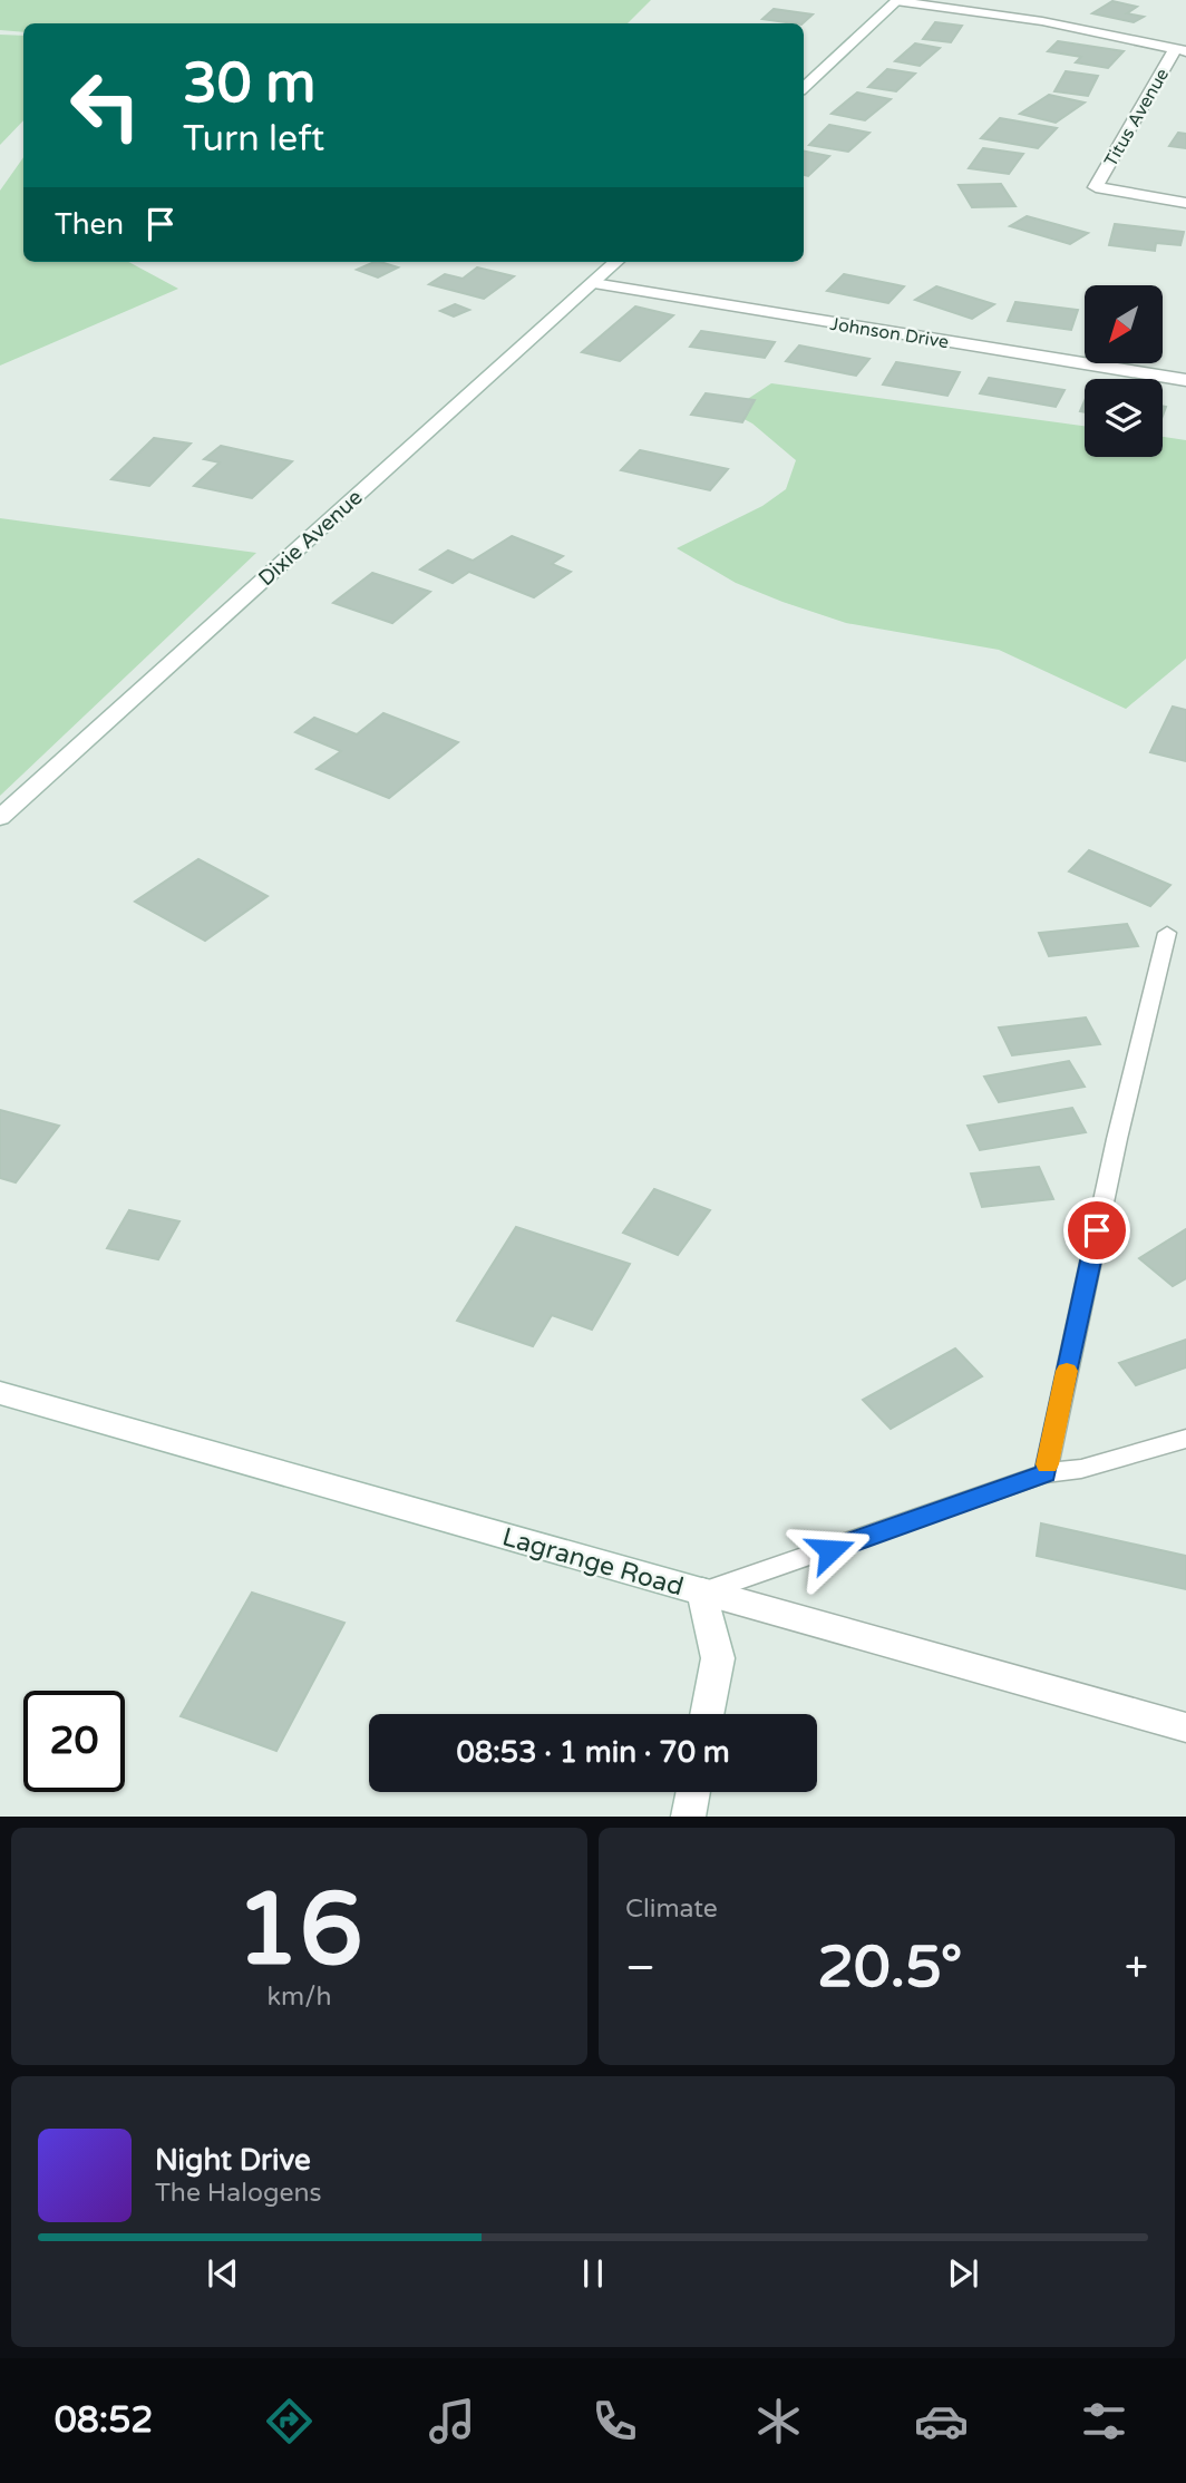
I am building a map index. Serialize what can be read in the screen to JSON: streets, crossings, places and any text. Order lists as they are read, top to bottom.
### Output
{
  "streets": {
    "street": [
      "Titus Avenue",
      "Johnson Drive",
      "Dixie Avenue",
      "Lagrange Road"
    ]
  },
  "crossings": [
    ["Johnson Drive", "Dixie Avenue"]
  ],
  "north": "bottom left",
  "page": {
    "turn": ["30 m", "Turn left"],
    "then": "Then",
    "limit": "20",
    "trip": "08:53 · 1 min · 70 m",
    "tile": [
      ["16", "km/h"],
      "Climate"
    ],
    "heat": ["−", "20.5°", "+"],
    "song": ["Night Drive", "The Halogens"],
    "tabs": "08:52"
  }
}
